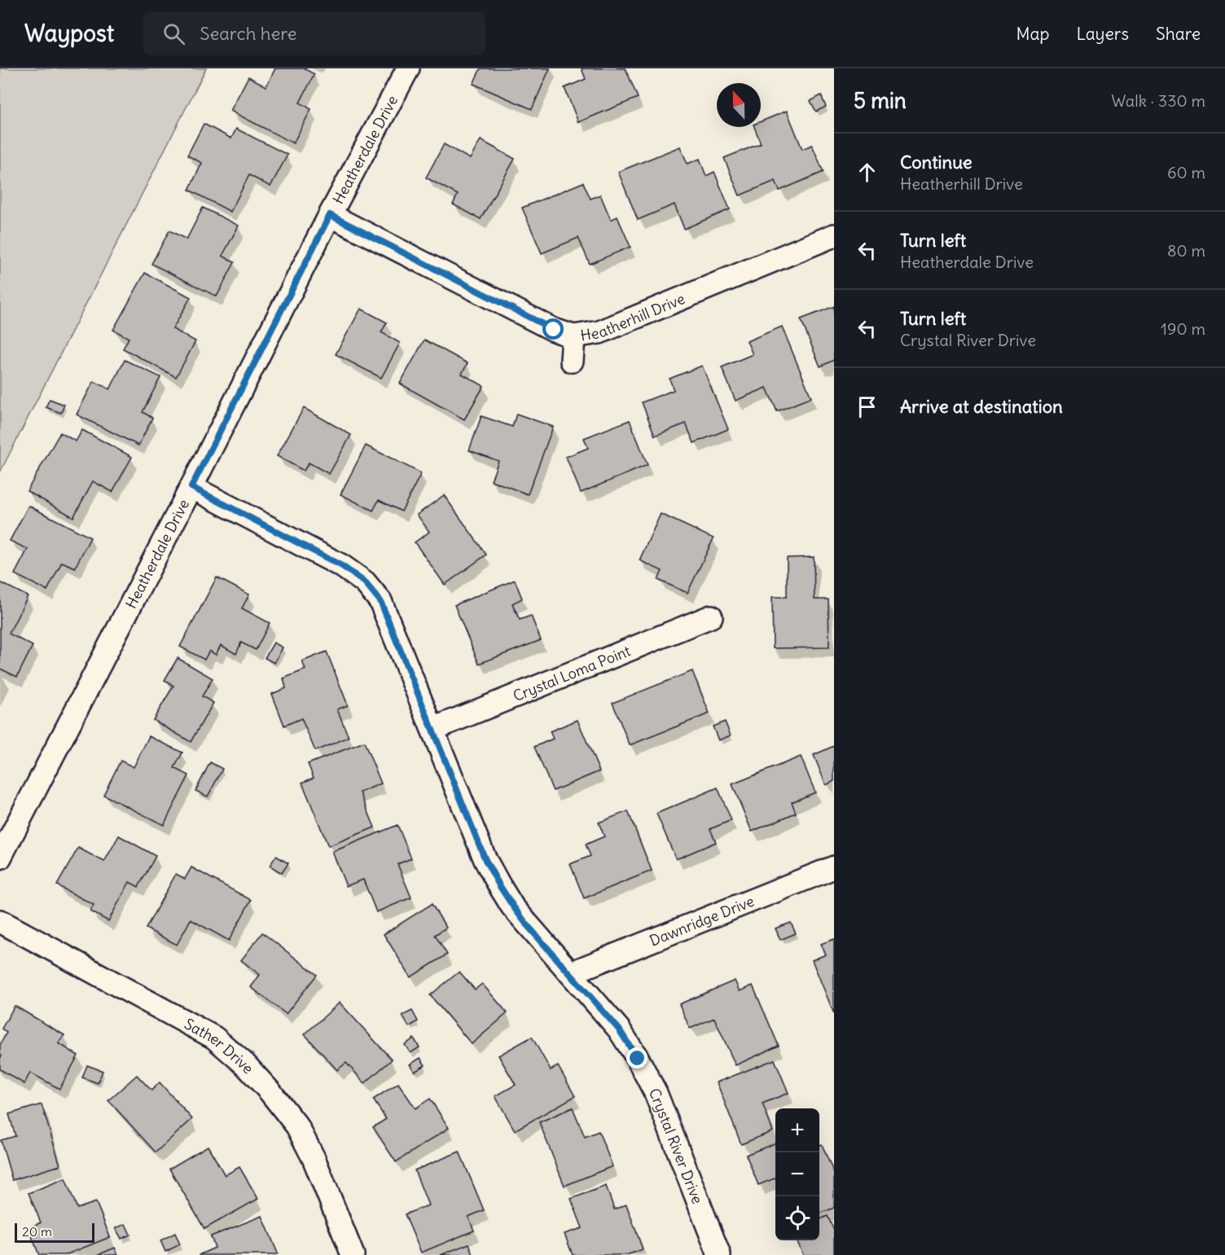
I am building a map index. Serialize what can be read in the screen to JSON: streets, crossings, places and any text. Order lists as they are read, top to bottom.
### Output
{
  "streets": {
    "street": [
      "Heatherdale Drive",
      "Heatherhill Drive",
      "Crystal Loma Point",
      "Dawnridge Drive",
      "Sather Drive",
      "Crystal River Drive"
    ]
  },
  "crossings": [
    ["Heatherdale Drive", "Heatherhill Drive"],
    ["Heatherdale Drive", "Crystal River Drive"],
    ["Crystal Loma Point", "Crystal River Drive"],
    ["Dawnridge Drive", "Crystal River Drive"]
  ],
  "scale_bar": "20 m",
  "north": "top",
  "page": {
    "header": "Waypost",
    "search": "Search here",
    "nav": ["Map", "Layers", "Share"],
    "heading": ["5 min", "Walk · 330 m"],
    "list": [
      ["Continue", "Heatherhill Drive", "60 m"],
      ["Turn left", "Heatherdale Drive", "80 m"],
      ["Turn left", "Crystal River Drive", "190 m"],
      "Arrive at destination"
    ],
    "map_buttons": ["+", "−"],
    "scale": "20 m"
  }
}
